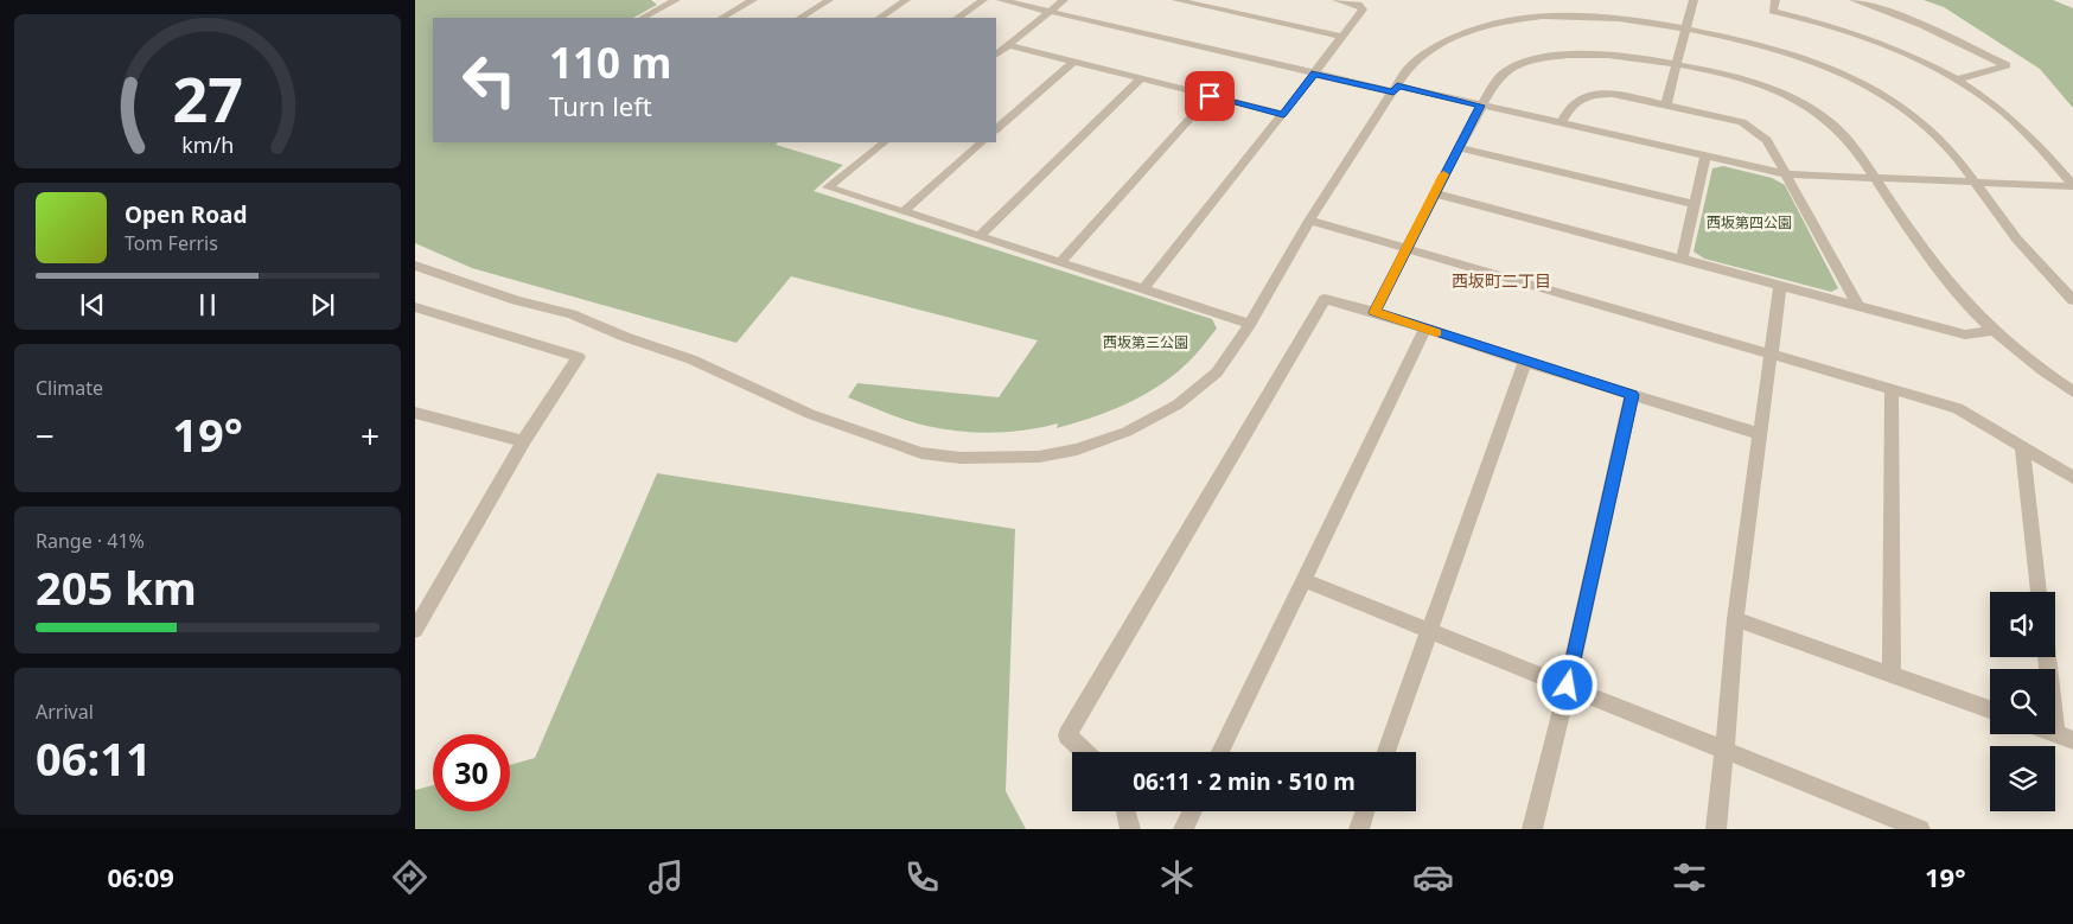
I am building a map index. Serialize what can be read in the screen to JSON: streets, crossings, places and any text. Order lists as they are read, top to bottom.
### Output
{
  "districts": ["西坂町二丁目"],
  "parks": ["西坂第四公園", "西坂第三公園"],
  "page": {
    "turn": ["110 m", "Turn left"],
    "song": ["Open Road", "Tom Ferris"],
    "tile": [
      "Climate",
      ["Range · 41%", "205 km"],
      ["Arrival", "06:11"]
    ],
    "heat": ["−", "19°", "+"],
    "limit": "30",
    "trip": "06:11 · 2 min · 510 m",
    "tabs": ["06:09", "19°"],
    "gauge": ["27", "km/h"]
  }
}
